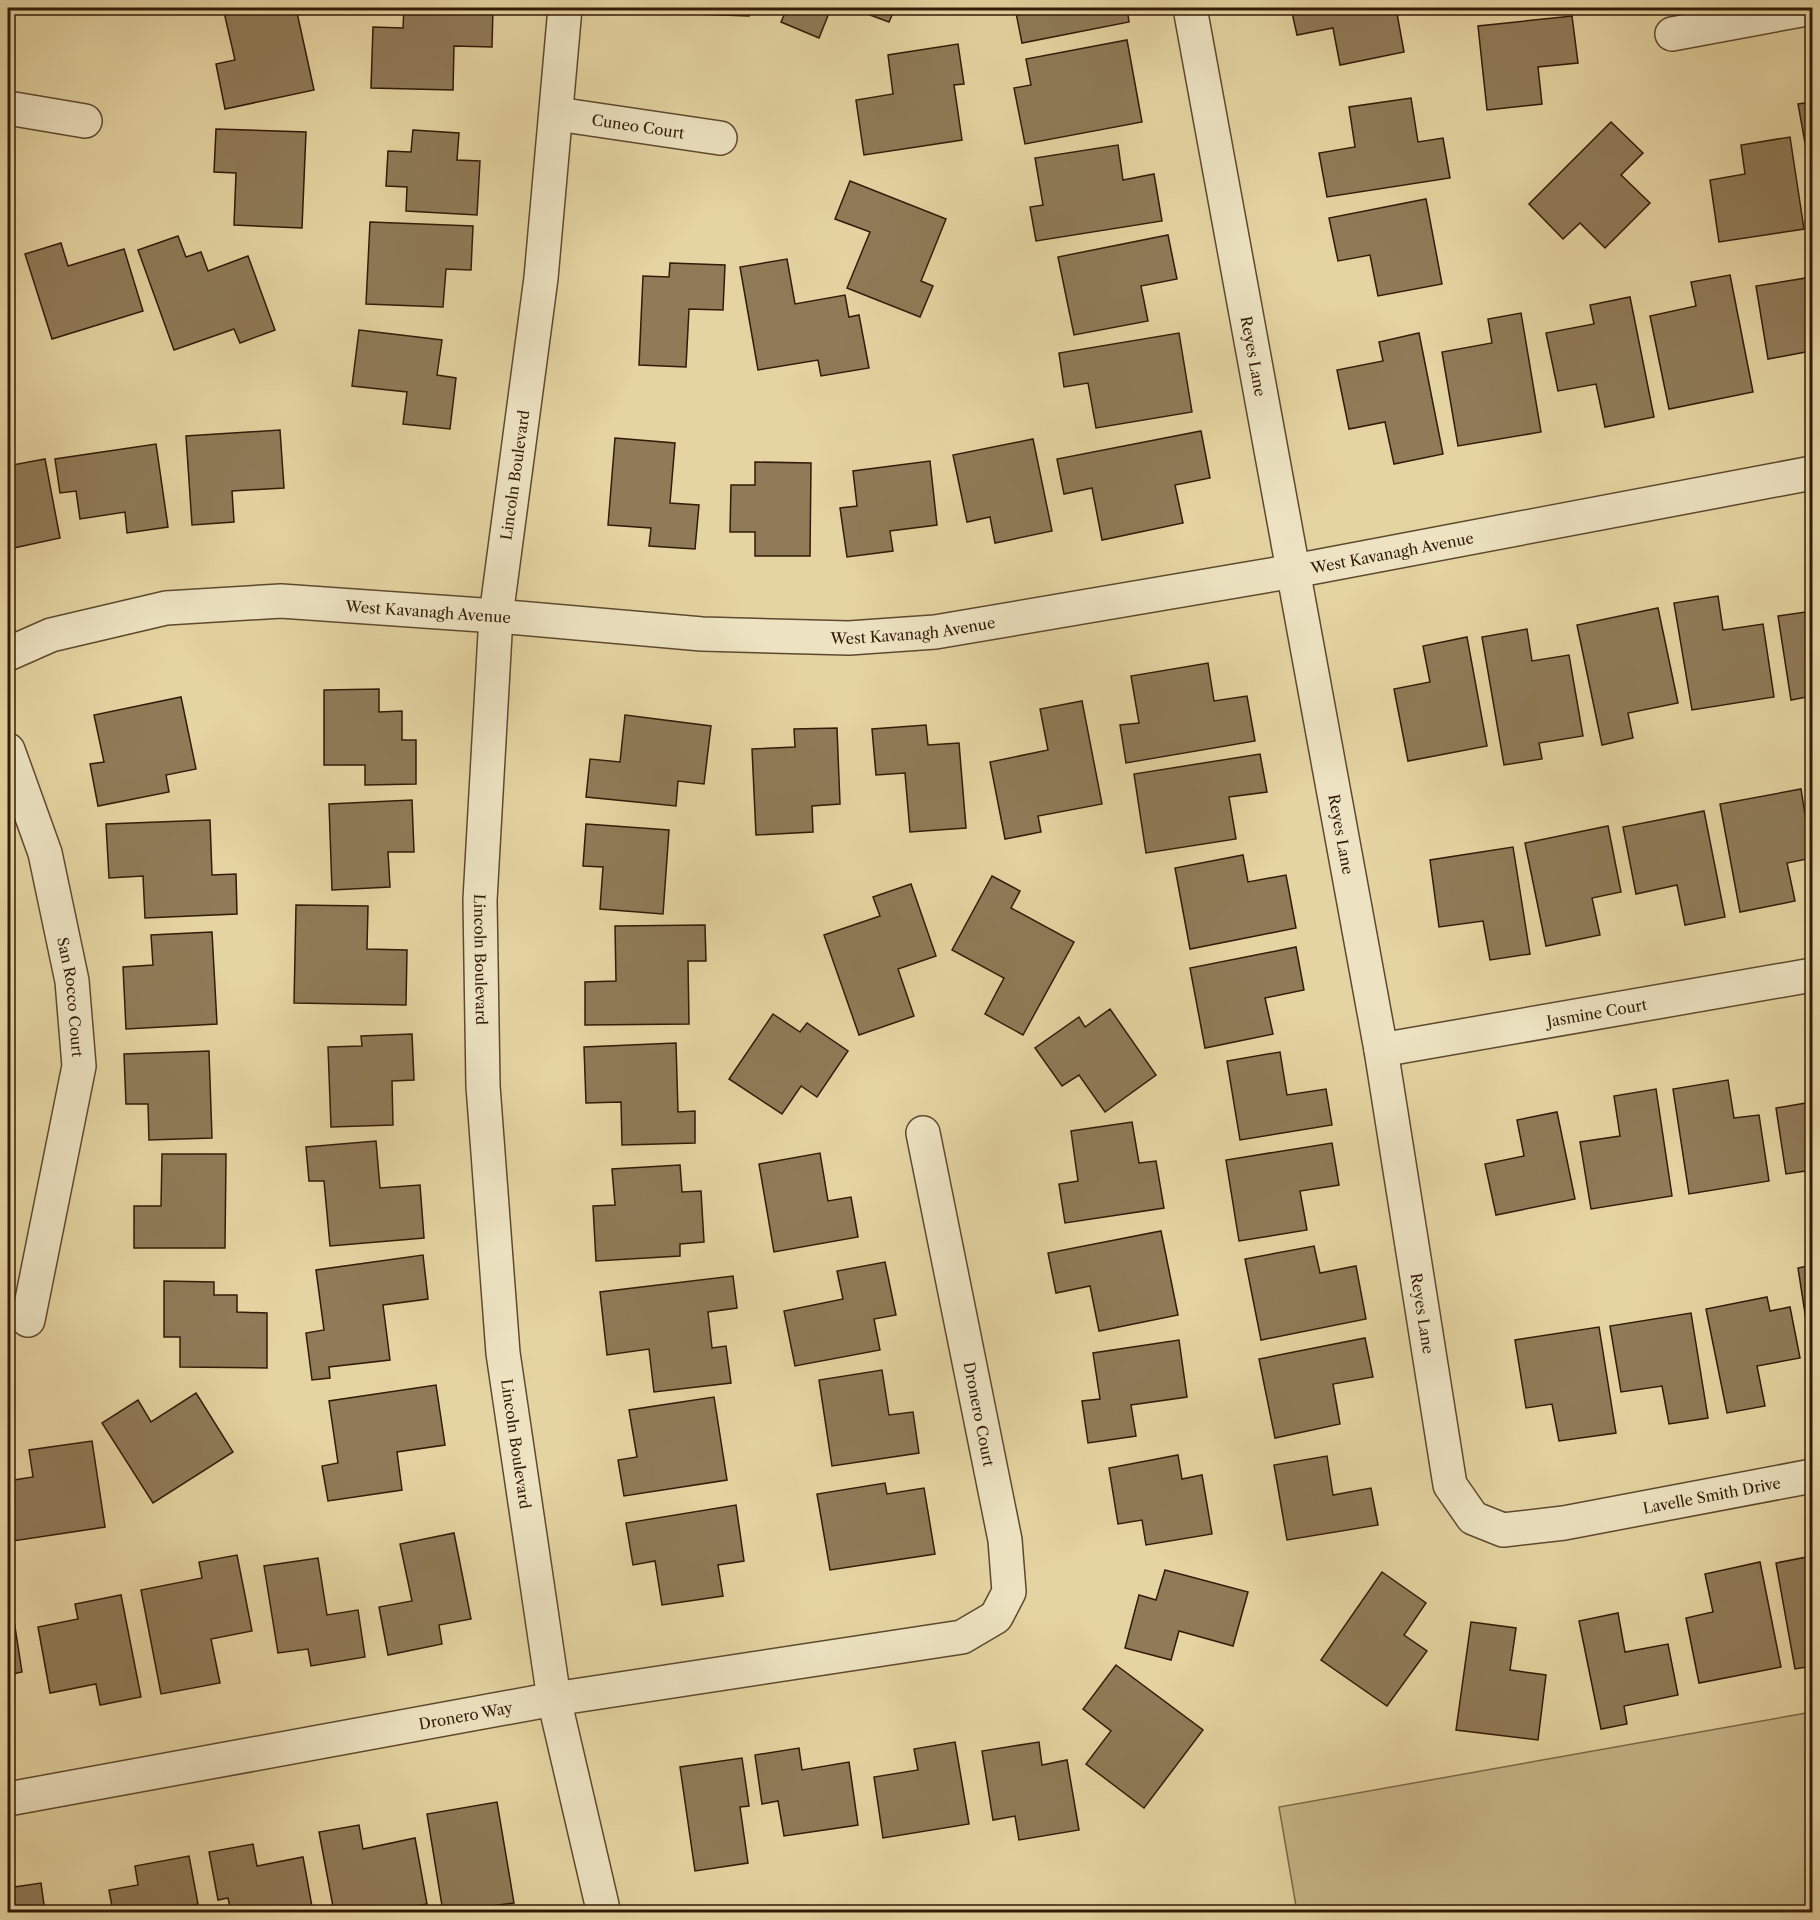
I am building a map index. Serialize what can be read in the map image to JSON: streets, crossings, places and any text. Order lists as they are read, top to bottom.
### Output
{
  "streets": {
    "street": [
      "Cuneo Court",
      "Reyes Lane",
      "Lincoln Boulevard",
      "West Kavanagh Avenue",
      "San Rocco Court",
      "Jasmine Court",
      "Dronero Court",
      "Lavelle Smith Drive",
      "Dronero Way"
    ]
  },
  "crossings": [
    ["Cuneo Court", "Lincoln Boulevard"],
    ["Reyes Lane", "West Kavanagh Avenue"],
    ["Reyes Lane", "Jasmine Court"],
    ["Reyes Lane", "Lavelle Smith Drive"],
    ["Lincoln Boulevard", "West Kavanagh Avenue"],
    ["Lincoln Boulevard", "Dronero Way"],
    ["Dronero Court", "Dronero Way"]
  ]
}
